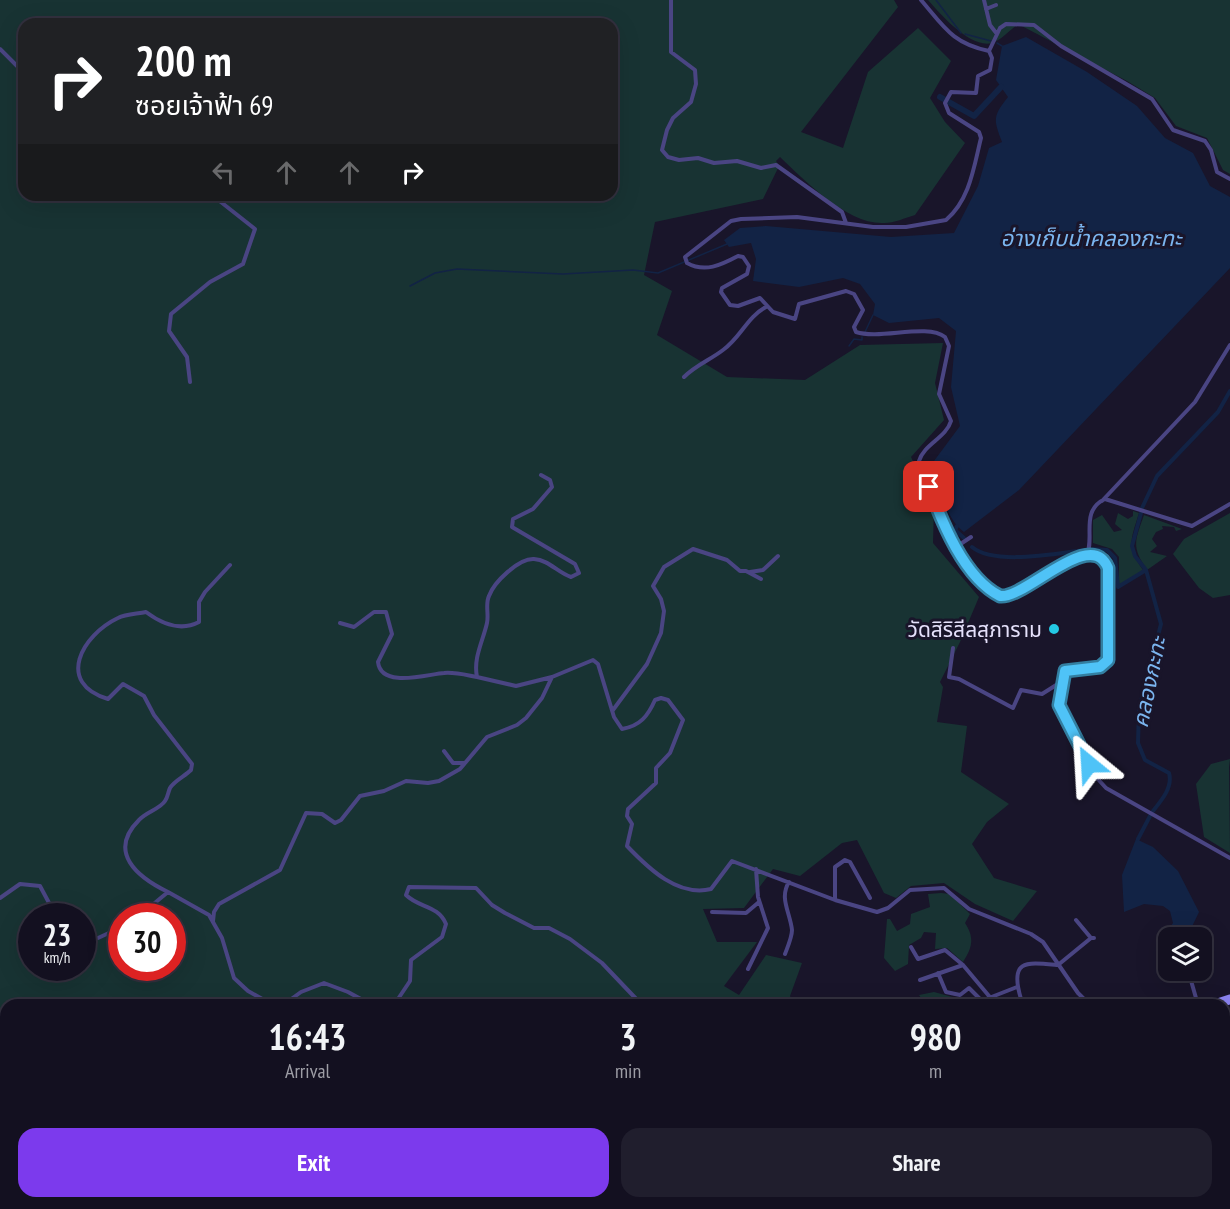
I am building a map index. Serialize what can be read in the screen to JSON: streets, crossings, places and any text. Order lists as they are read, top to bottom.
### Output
{
  "water": ["อ่างเก็บน้ำคลองกะทะ", "คลองกะทะ"],
  "places": ["วัดสิริสีลสุภาราม"],
  "page": {
    "turn": ["200 m", "ซอยเจ้าฟ้า 69"],
    "speed": "23 km/h",
    "limit": "30",
    "eta": [
      "16:43",
      "Arrival",
      "3",
      "min",
      "980",
      "m"
    ],
    "buttons": ["Exit", "Share"]
  }
}
